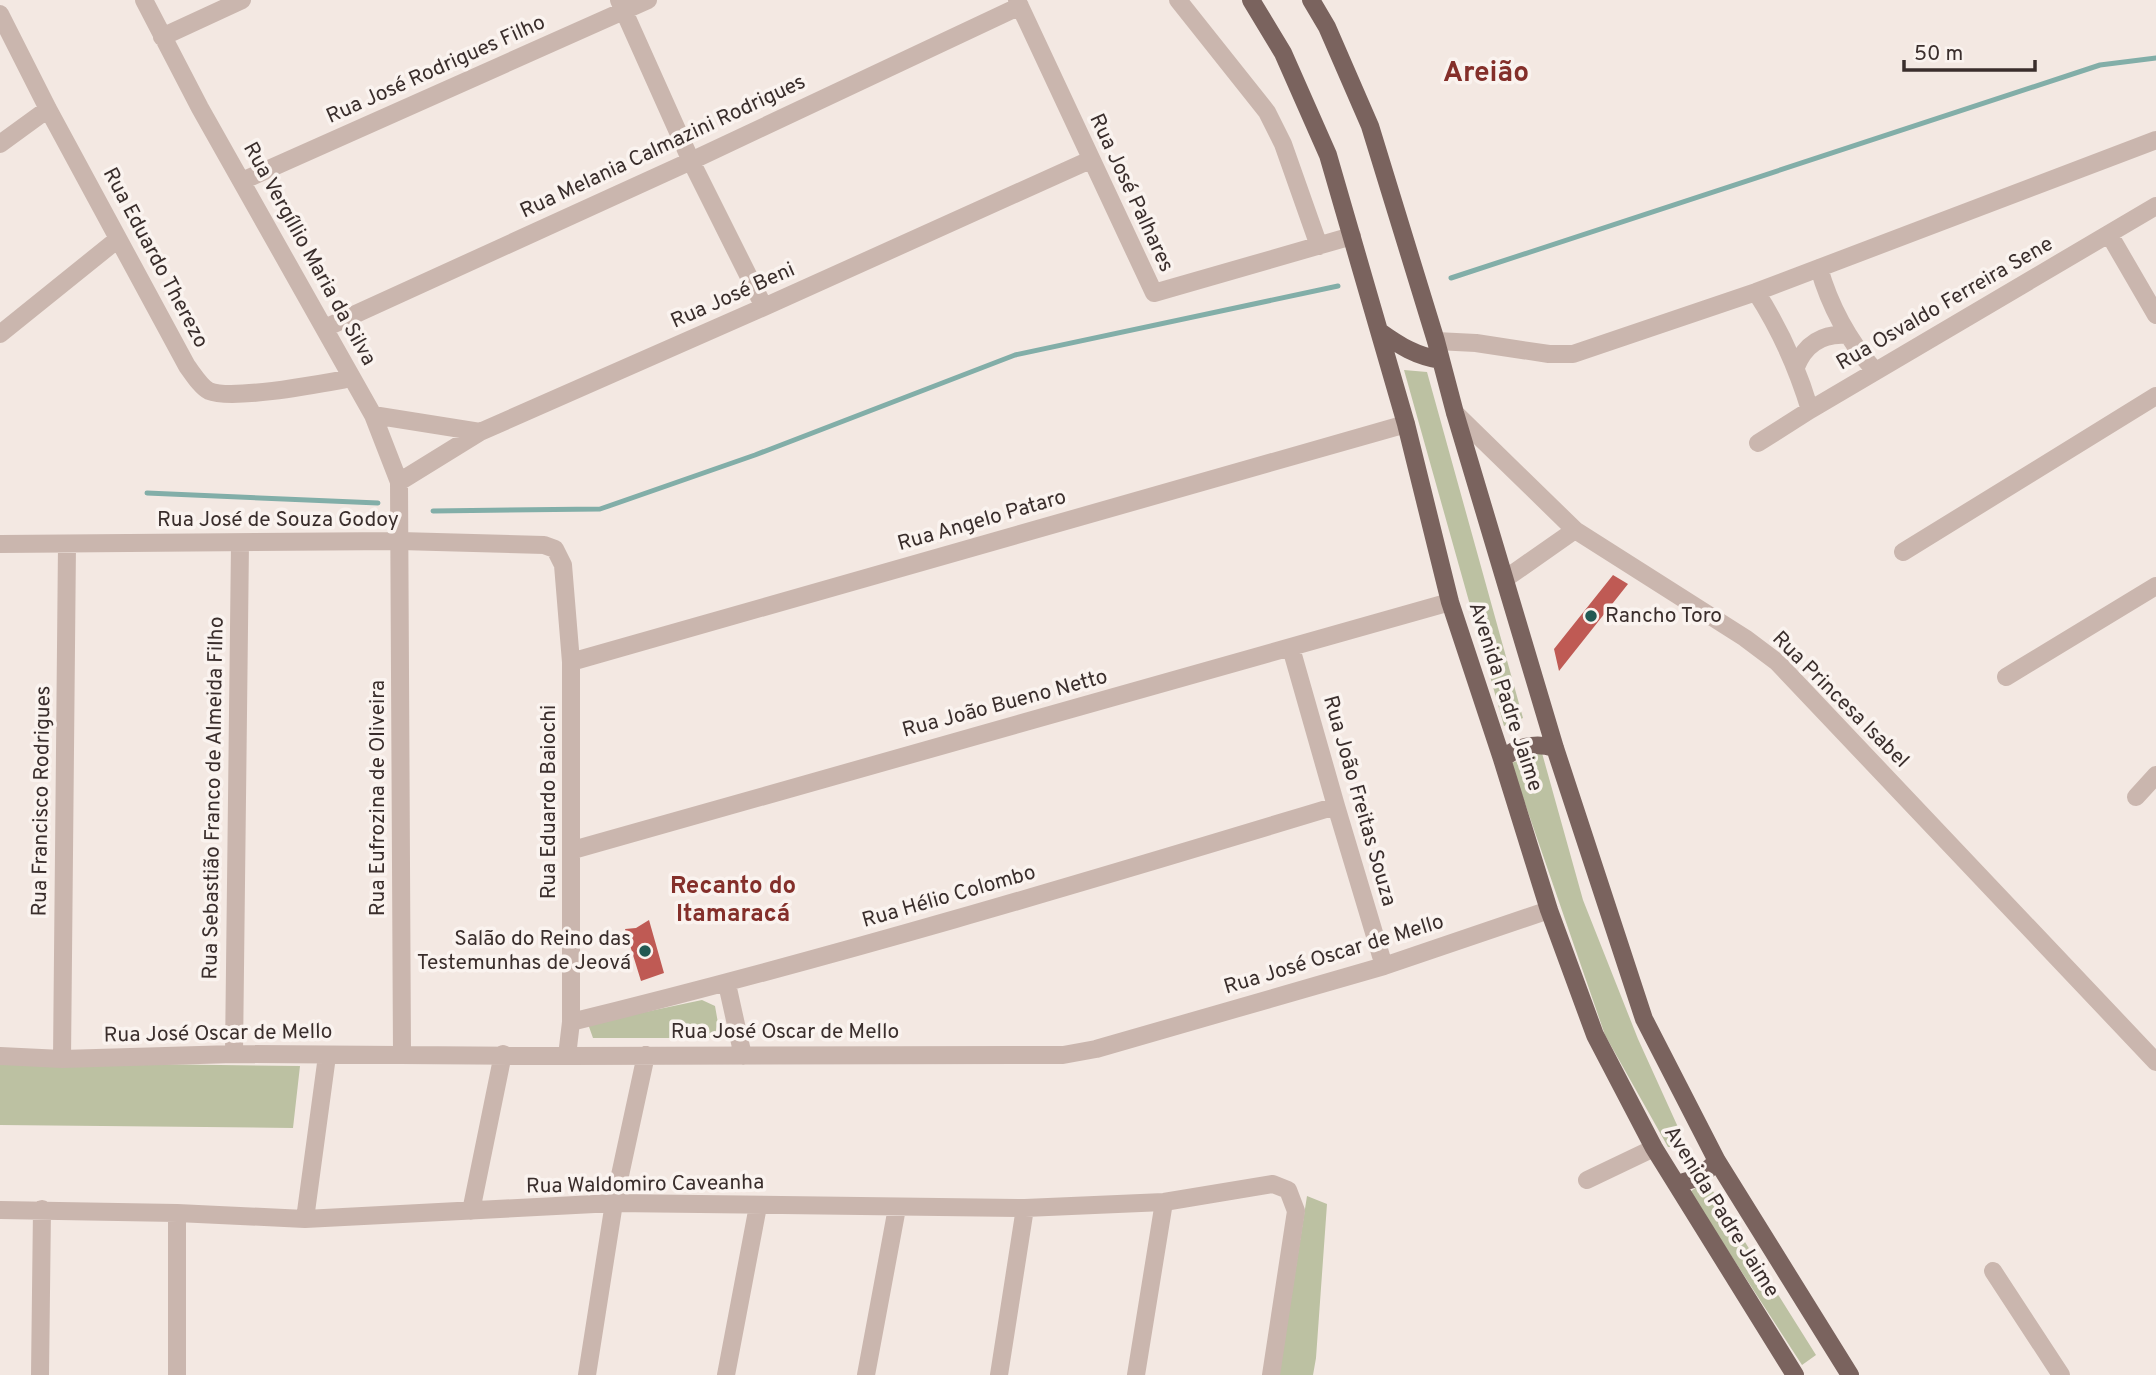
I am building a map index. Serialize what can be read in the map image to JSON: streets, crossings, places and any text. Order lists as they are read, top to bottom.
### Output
{
  "streets": {
    "main road": ["Avenida Padre Jaime"],
    "street": [
      "Rua José Rodrigues Filho",
      "Rua Melania Calmazini Rodrigues",
      "Rua José Palhares",
      "Rua Vergíllio Maria da Silva",
      "Rua Eduardo Therezo",
      "Rua José Beni",
      "Rua Osvaldo Ferreira Sene",
      "Rua José de Souza Godoy",
      "Rua Angelo Pataro",
      "Rua Princesa Isabel",
      "Rua João Bueno Netto",
      "Rua Sebastião Franco de Almeida Filho",
      "Rua Eufrozina de Oliveira",
      "Rua Francisco Rodrigues",
      "Rua João Freitas Souza",
      "Rua Eduardo Baiochi",
      "Rua Hélio Colombo",
      "Rua José Oscar de Mello",
      "Rua Waldomiro Caveanha"
    ]
  },
  "crossings": [
    ["Rua José Rodrigues Filho", "Rua Vergíllio Maria da Silva"],
    ["Rua Melania Calmazini Rodrigues", "Rua José Palhares"],
    ["Rua Melania Calmazini Rodrigues", "Rua Vergíllio Maria da Silva"],
    ["Rua José Palhares", "Rua José Beni"],
    ["Rua José Palhares", "Avenida Padre Jaime"],
    ["Rua Vergíllio Maria da Silva", "Rua Eduardo Therezo"],
    ["Rua Vergíllio Maria da Silva", "Rua José Beni"],
    ["Rua Vergíllio Maria da Silva", "Rua José de Souza Godoy"],
    ["Rua Vergíllio Maria da Silva", "Rua Eufrozina de Oliveira"],
    ["Rua José de Souza Godoy", "Rua Sebastião Franco de Almeida Filho"],
    ["Rua José de Souza Godoy", "Rua Eufrozina de Oliveira"],
    ["Rua José de Souza Godoy", "Rua Francisco Rodrigues"],
    ["Rua José de Souza Godoy", "Rua Eduardo Baiochi"],
    ["Rua Angelo Pataro", "Avenida Padre Jaime"],
    ["Rua Angelo Pataro", "Rua Eduardo Baiochi"],
    ["Avenida Padre Jaime", "Rua Princesa Isabel"],
    ["Avenida Padre Jaime", "Rua João Bueno Netto"],
    ["Avenida Padre Jaime", "Rua José Oscar de Mello"],
    ["Rua João Bueno Netto", "Rua João Freitas Souza"],
    ["Rua João Bueno Netto", "Rua Eduardo Baiochi"],
    ["Rua Sebastião Franco de Almeida Filho", "Rua José Oscar de Mello"],
    ["Rua Eufrozina de Oliveira", "Rua José Oscar de Mello"],
    ["Rua Francisco Rodrigues", "Rua José Oscar de Mello"],
    ["Rua João Freitas Souza", "Rua Hélio Colombo"],
    ["Rua João Freitas Souza", "Rua José Oscar de Mello"],
    ["Rua Eduardo Baiochi", "Rua Hélio Colombo"],
    ["Rua Eduardo Baiochi", "Rua José Oscar de Mello"]
  ],
  "districts": ["Areião", "Recanto do Itamaracá"],
  "places": ["Rancho Toro", "Salão do Reino das Testemunhas de Jeová"],
  "scale_bar": "50 m"
}
